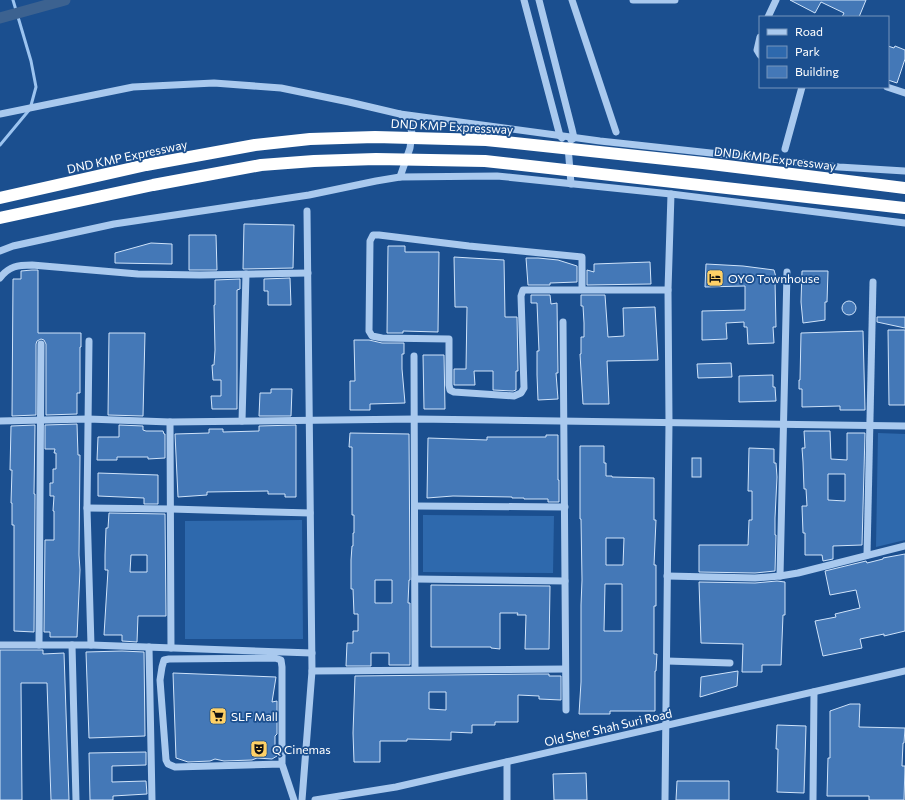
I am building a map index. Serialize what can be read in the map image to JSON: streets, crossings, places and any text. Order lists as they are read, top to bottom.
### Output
{
  "streets": {
    "highway": ["DND KMP Expressway"],
    "street": ["Old Sher Shah Suri Road"]
  },
  "places": {
    "hotel": ["OYO Townhouse"],
    "supermarket": ["SLF Mall"],
    "theatre": ["Q Cinemas"]
  },
  "legend": ["Road", "Park", "Building"]
}
